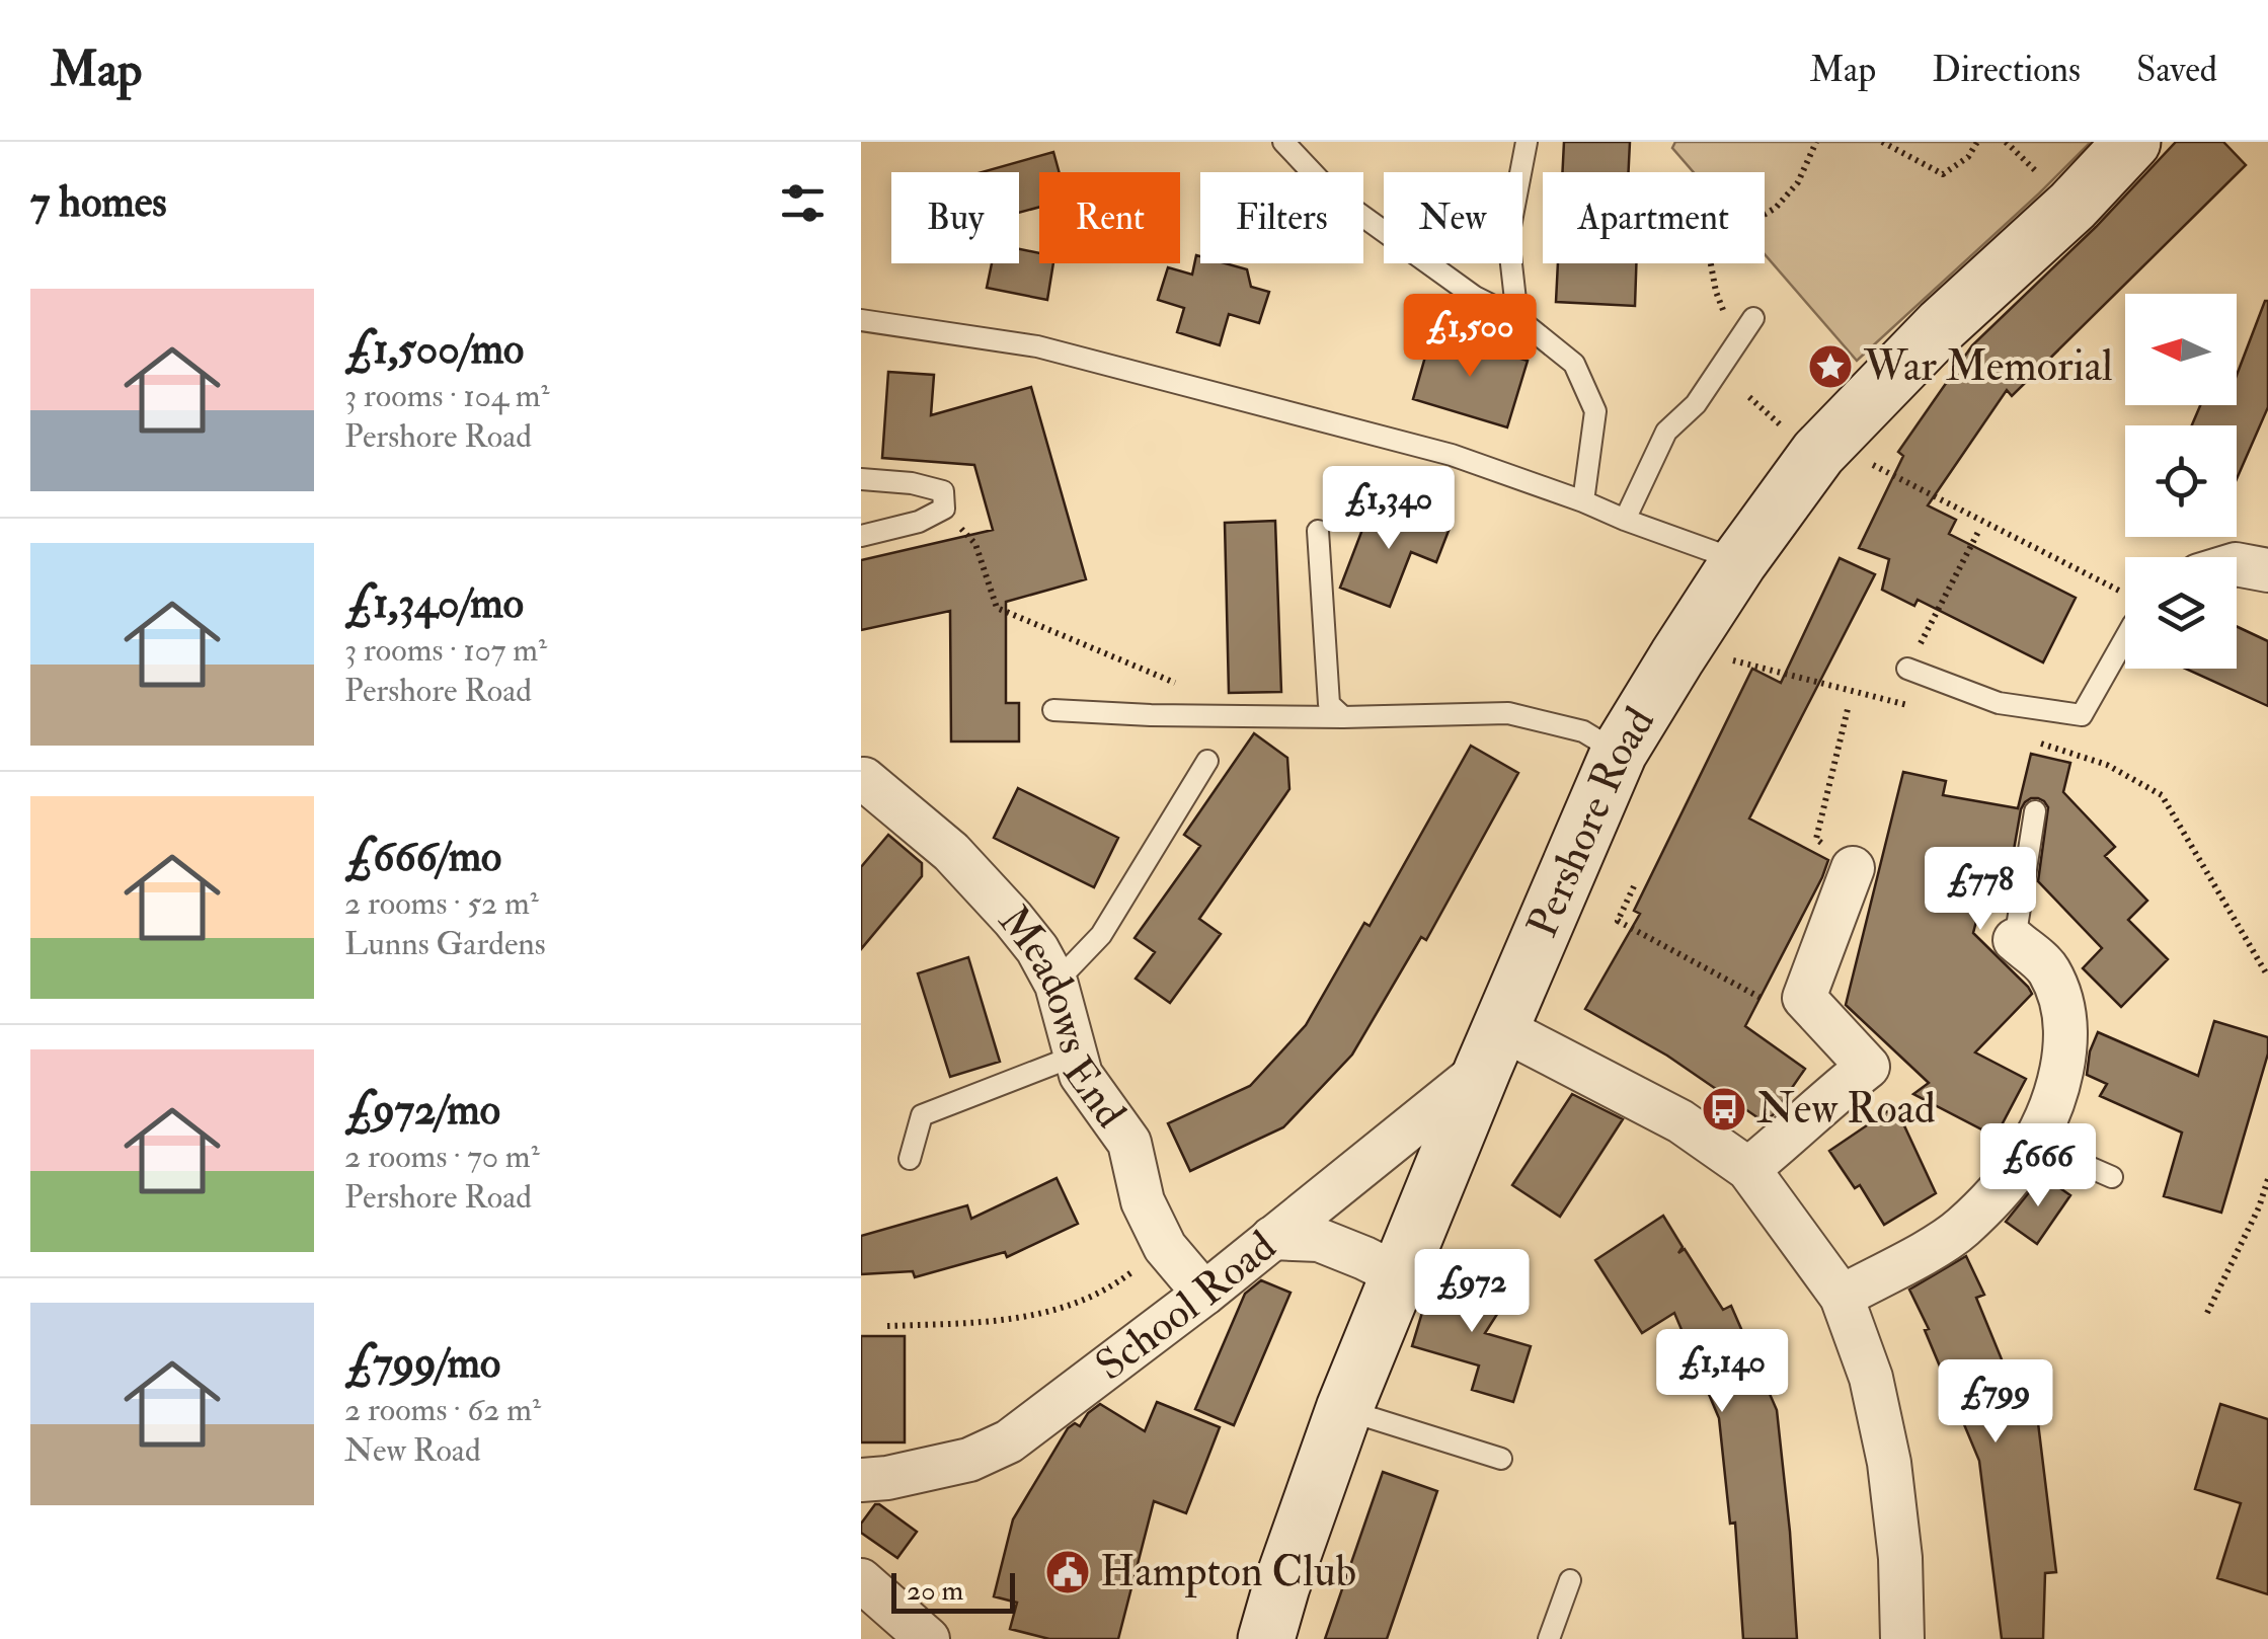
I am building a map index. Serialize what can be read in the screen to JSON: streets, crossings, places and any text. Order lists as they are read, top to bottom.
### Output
{
  "streets": {
    "main road": ["Pershore Road"],
    "street": ["Meadows End", "School Road"]
  },
  "crossings": [
    ["Pershore Road", "School Road"],
    ["Meadows End", "School Road"]
  ],
  "places": {
    "place": ["War Memorial"],
    "bus stop": ["New Road"],
    "public building": ["Hampton Club"]
  },
  "scale_bar": "20 m",
  "north": "left",
  "page": {
    "header": "Map",
    "nav": ["Map", "Directions", "Saved"],
    "heading": "7 homes",
    "chip": [
      "Buy",
      "Rent",
      "Filters",
      "New",
      "Apartment"
    ],
    "list": [
      {
        "name": "£1,500/mo",
        "note": "3 rooms · 104 m² · Pershore Road"
      },
      {
        "name": "£1,340/mo",
        "note": "3 rooms · 107 m² · Pershore Road"
      },
      {
        "name": "£666/mo",
        "note": "2 rooms · 52 m² · Lunns Gardens"
      },
      {
        "name": "£972/mo",
        "note": "2 rooms · 70 m² · Pershore Road"
      },
      {
        "name": "£799/mo",
        "note": "2 rooms · 62 m² · New Road"
      }
    ],
    "price": [
      "£1,500",
      "£1,340",
      "£778",
      "£666",
      "£972",
      "£1,140",
      "£799"
    ],
    "scale": "20 m"
  }
}
